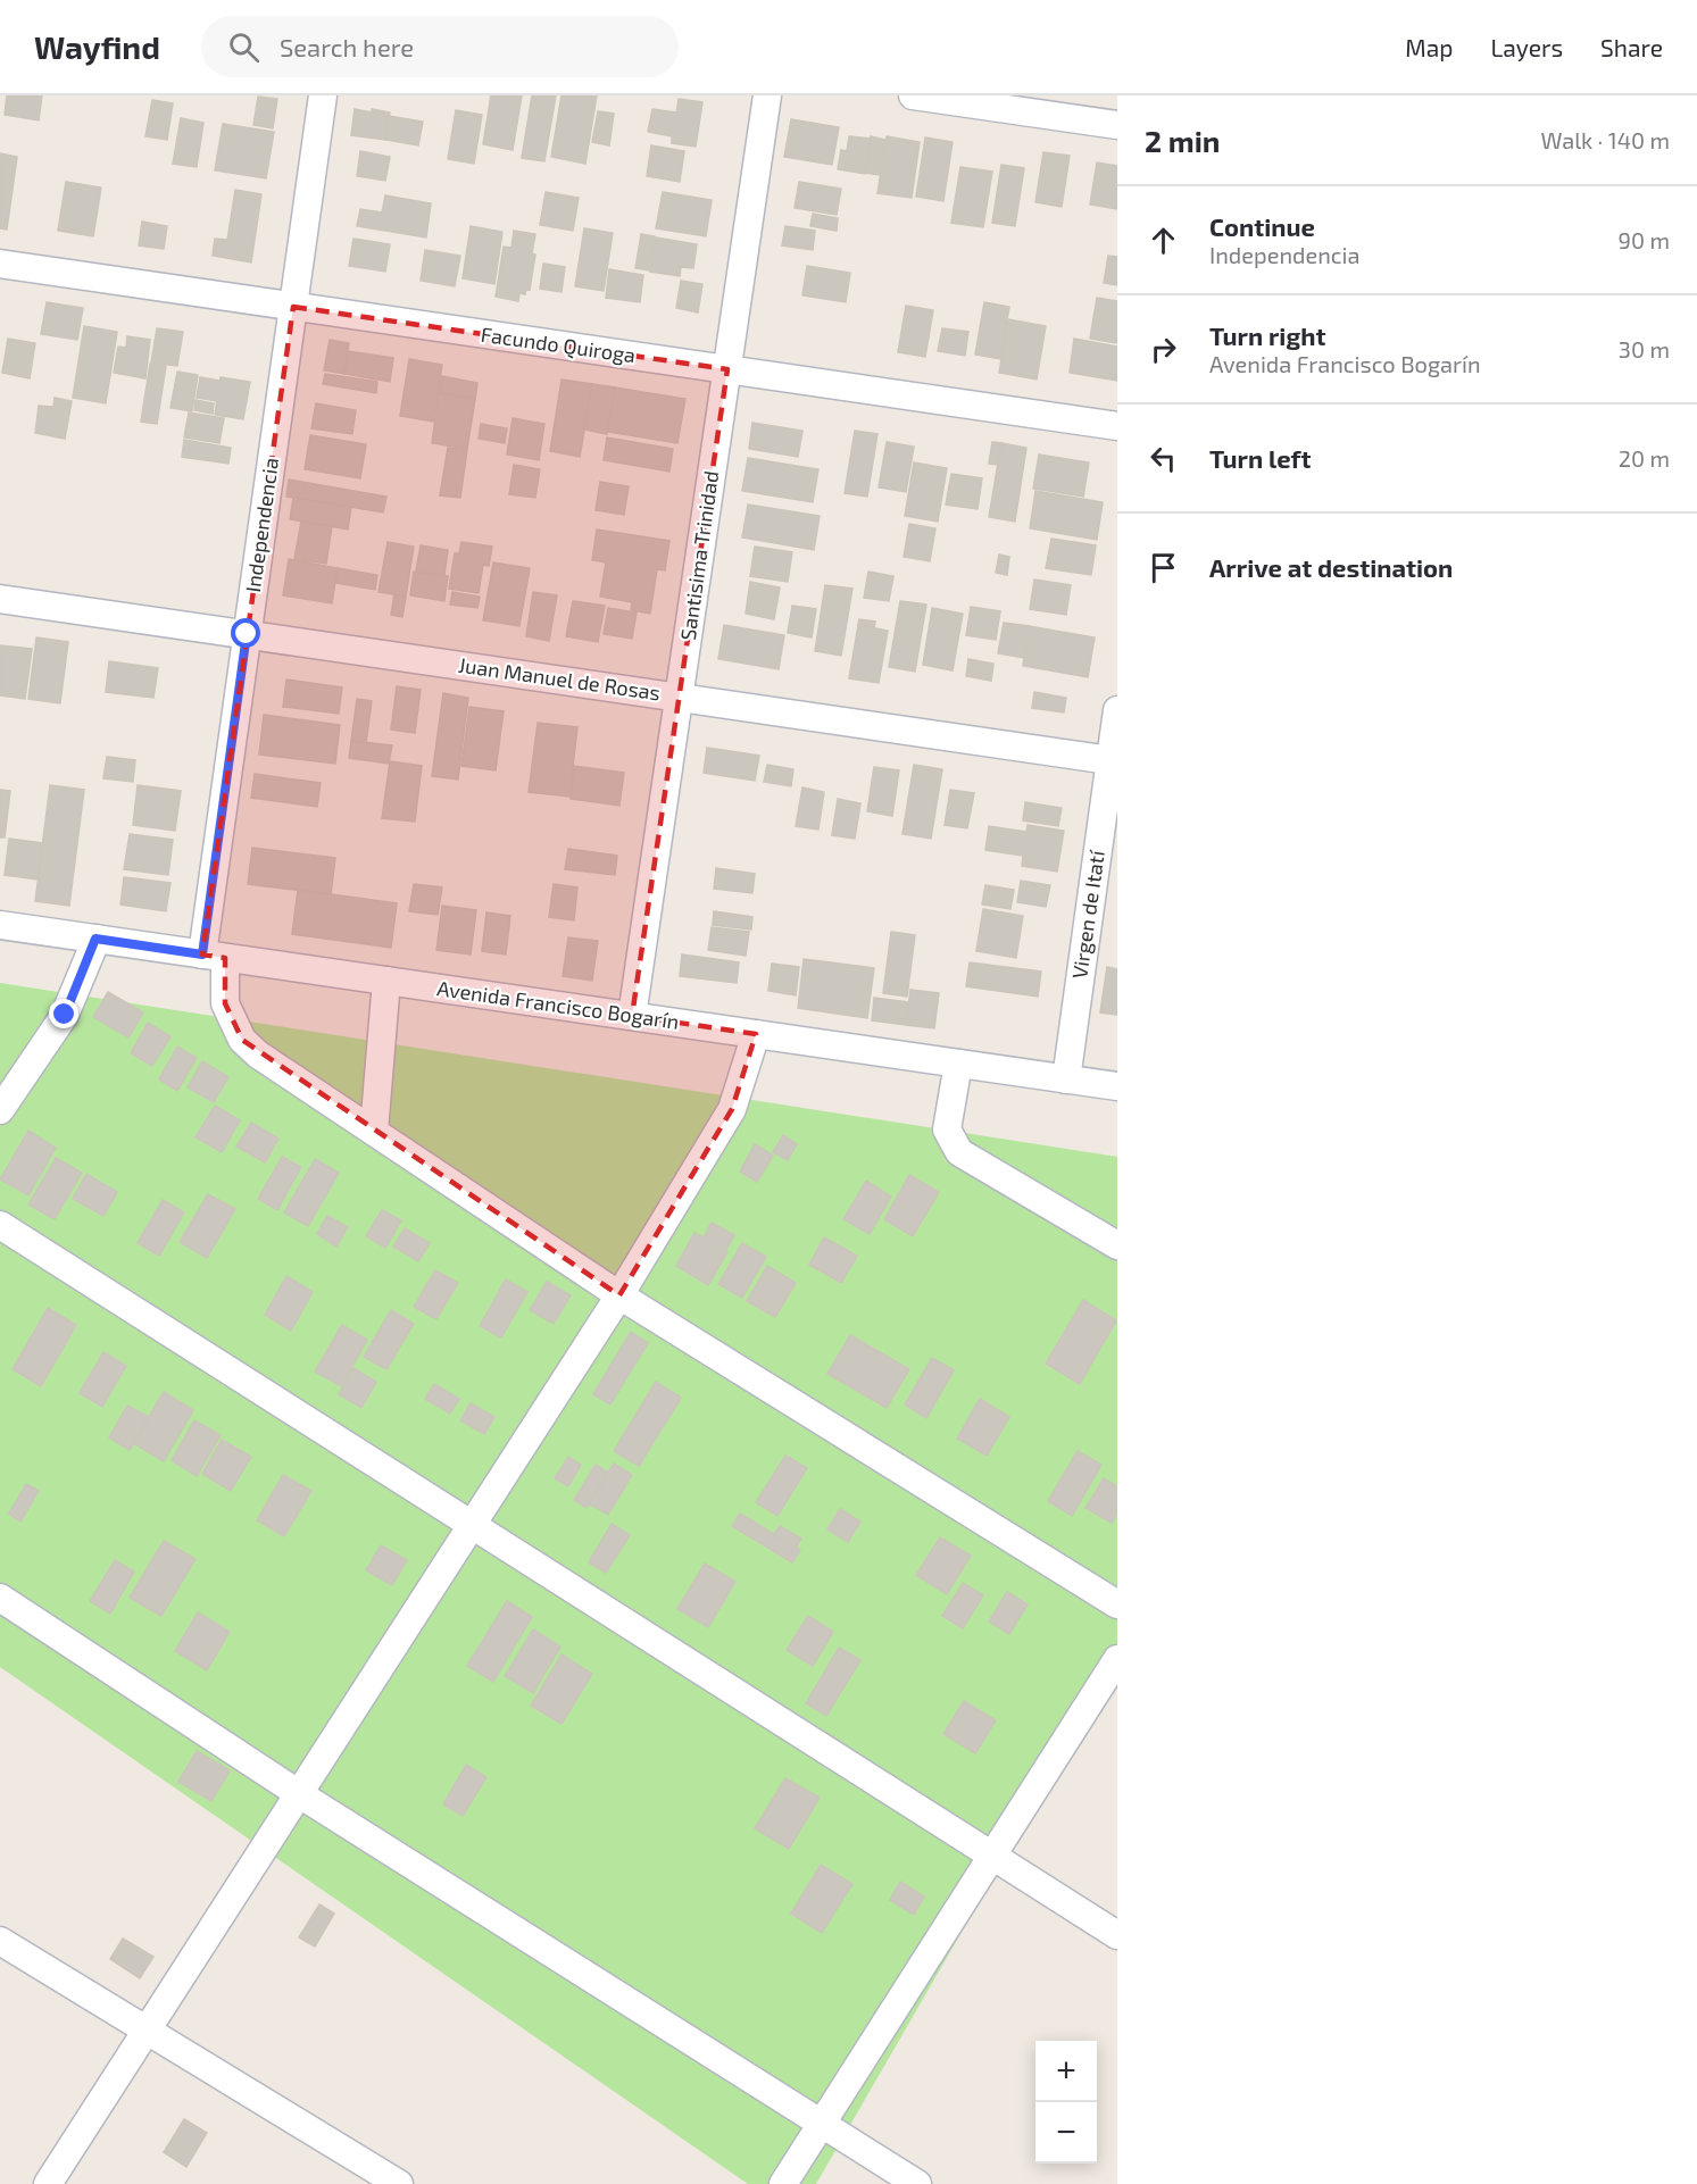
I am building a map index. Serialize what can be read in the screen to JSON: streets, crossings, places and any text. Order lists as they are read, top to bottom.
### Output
{
  "streets": {
    "street": [
      "Facundo Quiroga",
      "Independencia",
      "Santisima Trinidad",
      "Juan Manuel de Rosas",
      "Virgen de Itatí",
      "Avenida Francisco Bogarín"
    ]
  },
  "crossings": [
    ["Facundo Quiroga", "Independencia"],
    ["Facundo Quiroga", "Santisima Trinidad"],
    ["Independencia", "Juan Manuel de Rosas"],
    ["Independencia", "Avenida Francisco Bogarín"],
    ["Santisima Trinidad", "Juan Manuel de Rosas"],
    ["Santisima Trinidad", "Avenida Francisco Bogarín"],
    ["Juan Manuel de Rosas", "Virgen de Itatí"],
    ["Virgen de Itatí", "Avenida Francisco Bogarín"]
  ],
  "page": {
    "header": "Wayfind",
    "search": "Search here",
    "nav": ["Map", "Layers", "Share"],
    "heading": ["2 min", "Walk · 140 m"],
    "list": [
      ["Continue", "Independencia", "90 m"],
      ["Turn right", "Avenida Francisco Bogarín", "30 m"],
      ["Turn left", "20 m"],
      "Arrive at destination"
    ],
    "map_buttons": ["+", "−"]
  }
}
